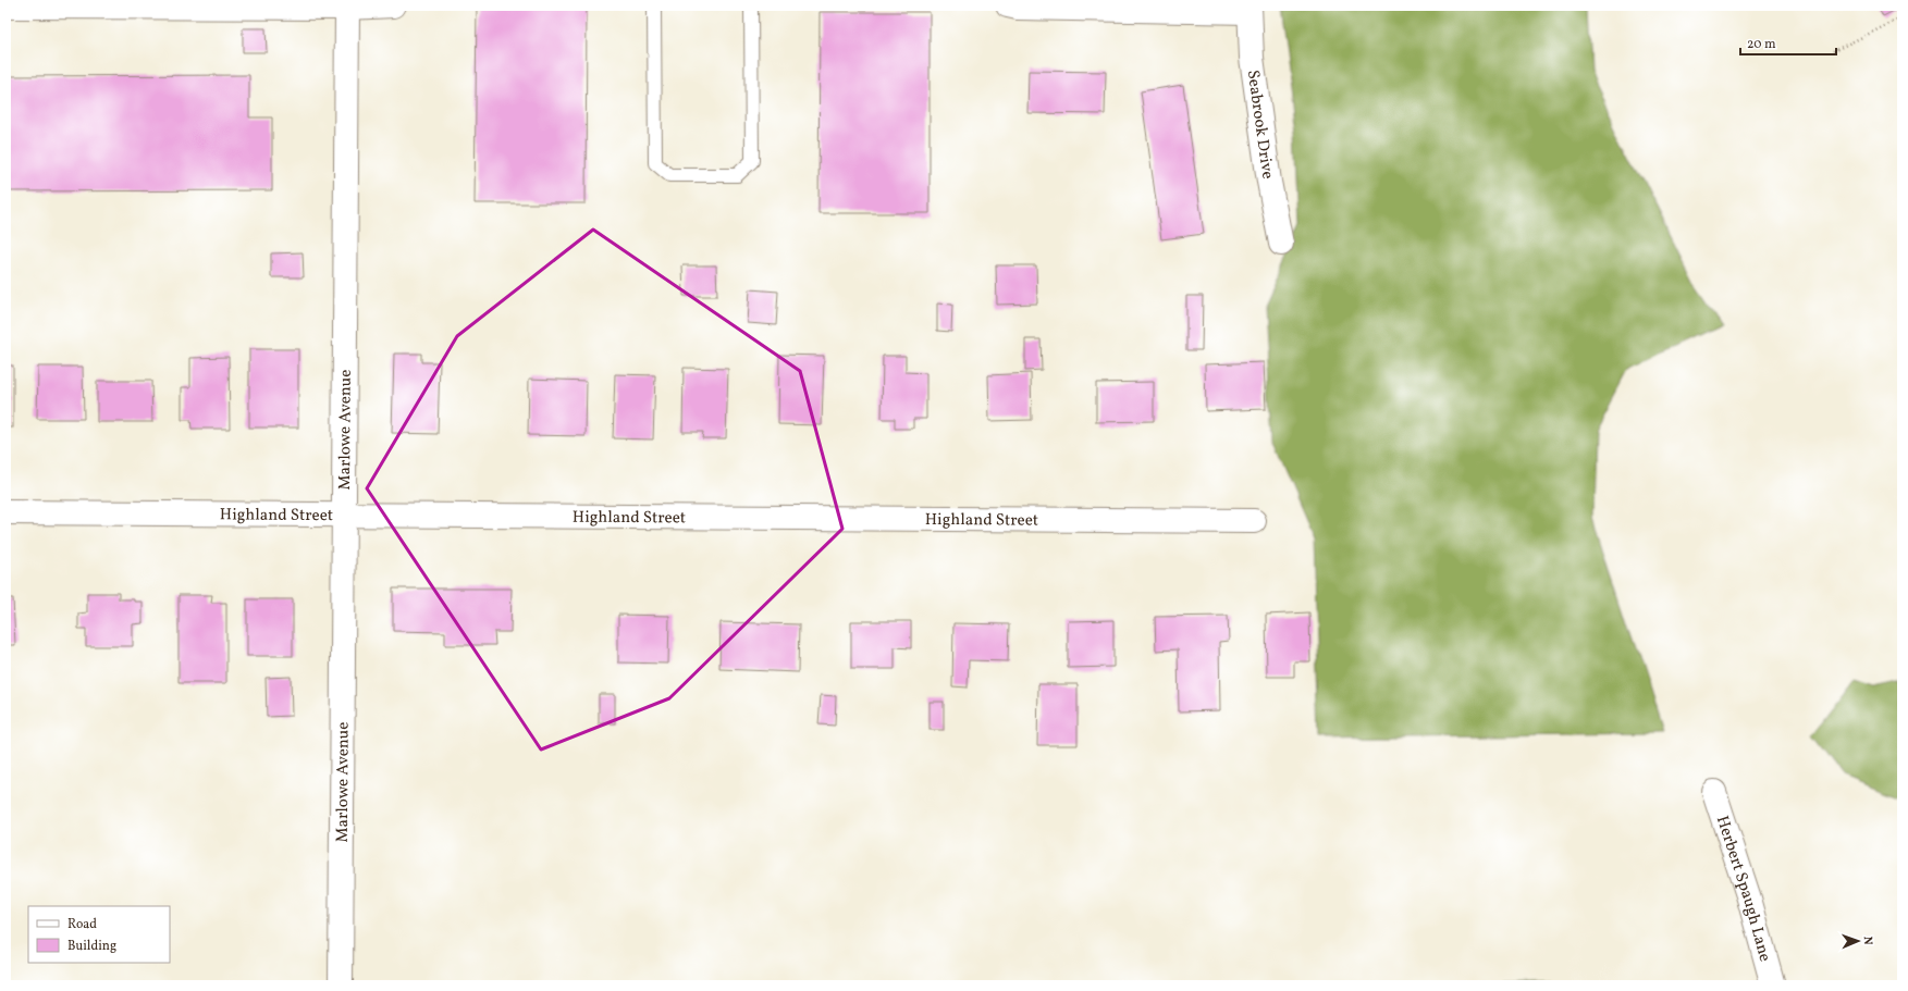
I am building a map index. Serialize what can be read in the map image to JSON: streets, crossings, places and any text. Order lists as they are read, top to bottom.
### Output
{
  "streets": {
    "street": [
      "Seabrook Drive",
      "Marlowe Avenue",
      "Highland Street",
      "Herbert Spaugh Lane"
    ]
  },
  "crossings": [
    ["Marlowe Avenue", "Highland Street"]
  ],
  "legend": ["Road", "Building"],
  "scale_bar": "20 m",
  "north": "right"
}
